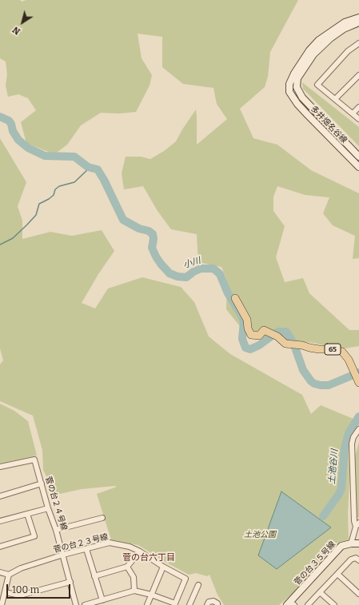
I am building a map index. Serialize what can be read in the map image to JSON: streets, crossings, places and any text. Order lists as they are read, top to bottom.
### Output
{
  "streets": {
    "main road": ["65"],
    "street": [
      "多井畑名谷線",
      "菅の台２４号線",
      "菅の台２３号線",
      "菅の台３５号線"
    ]
  },
  "crossings": [
    ["菅の台２４号線", "菅の台２３号線"]
  ],
  "districts": ["菅の台六丁目"],
  "water": ["小川", "土池谷川"],
  "parks": ["土池公園"],
  "scale_bar": "100 m",
  "north": "bottom left"
}
